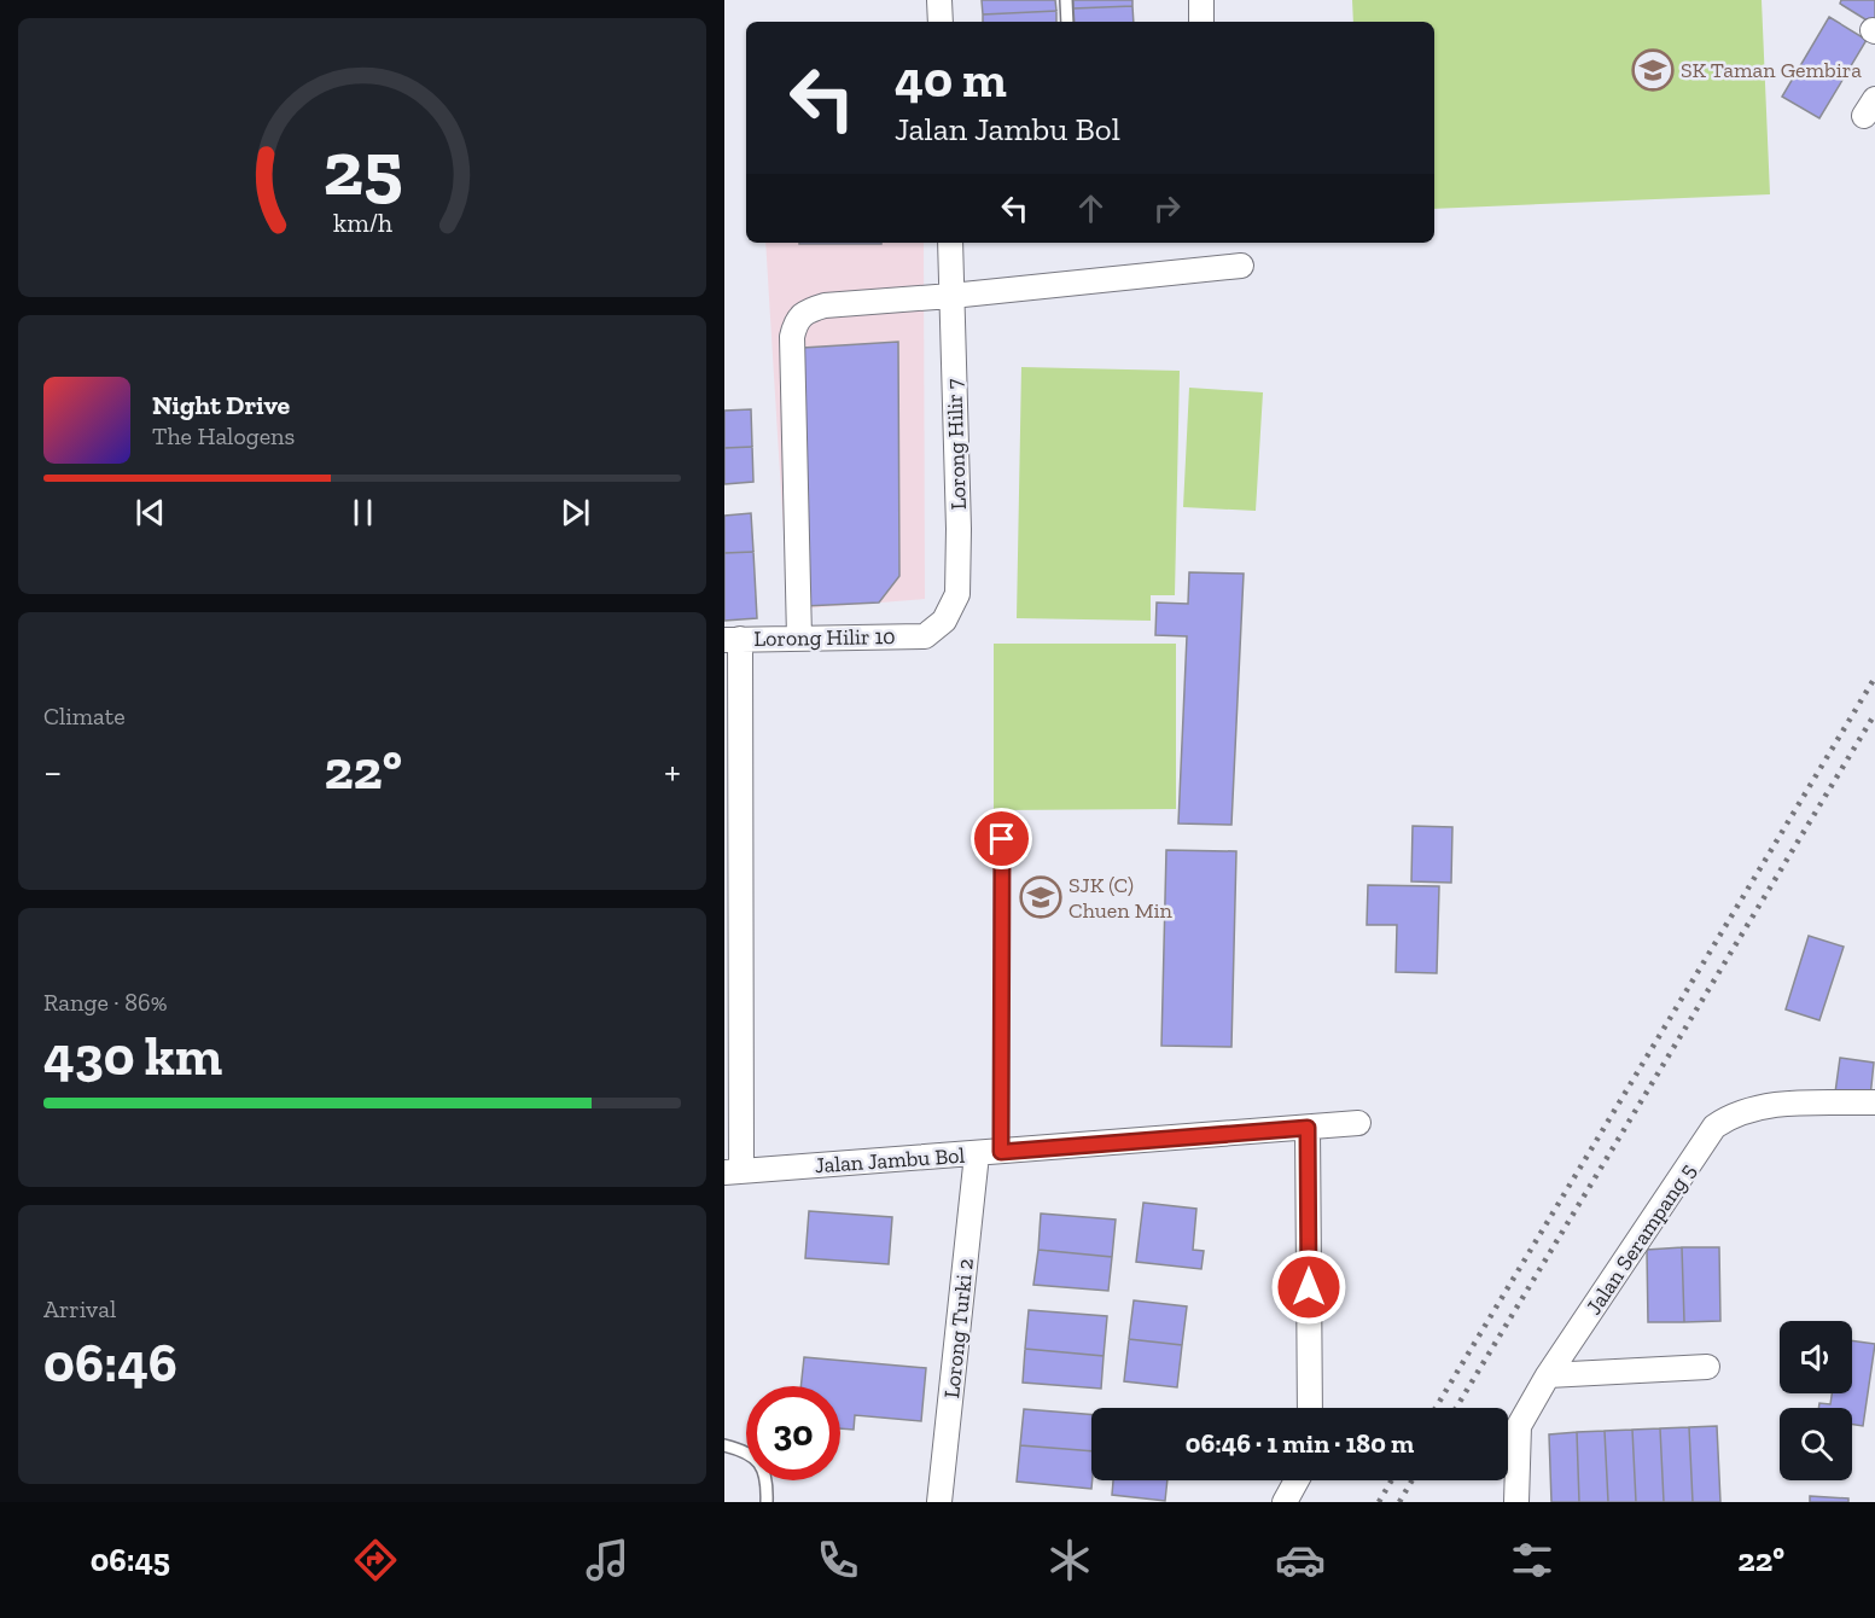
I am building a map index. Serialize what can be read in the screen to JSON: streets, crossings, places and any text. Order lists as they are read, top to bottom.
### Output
{
  "streets": {
    "street": [
      "Lorong Hilir 7",
      "Lorong Hilir 10",
      "Jalan Jambu Bol",
      "Jalan Serampang 5",
      "Lorong Turki 2"
    ]
  },
  "crossings": [
    ["Lorong Hilir 7", "Lorong Hilir 10"],
    ["Jalan Jambu Bol", "Lorong Turki 2"]
  ],
  "places": {
    "school or university": ["SK Taman Gembira", "SJK (C) Chuen Min"]
  },
  "page": {
    "turn": ["40 m", "Jalan Jambu Bol"],
    "song": ["Night Drive", "The Halogens"],
    "tile": [
      "Climate",
      ["Range · 86%", "430 km"],
      ["Arrival", "06:46"]
    ],
    "heat": ["−", "22°", "+"],
    "limit": "30",
    "trip": "06:46 · 1 min · 180 m",
    "tabs": ["06:45", "22°"],
    "gauge": ["25", "km/h"]
  }
}
